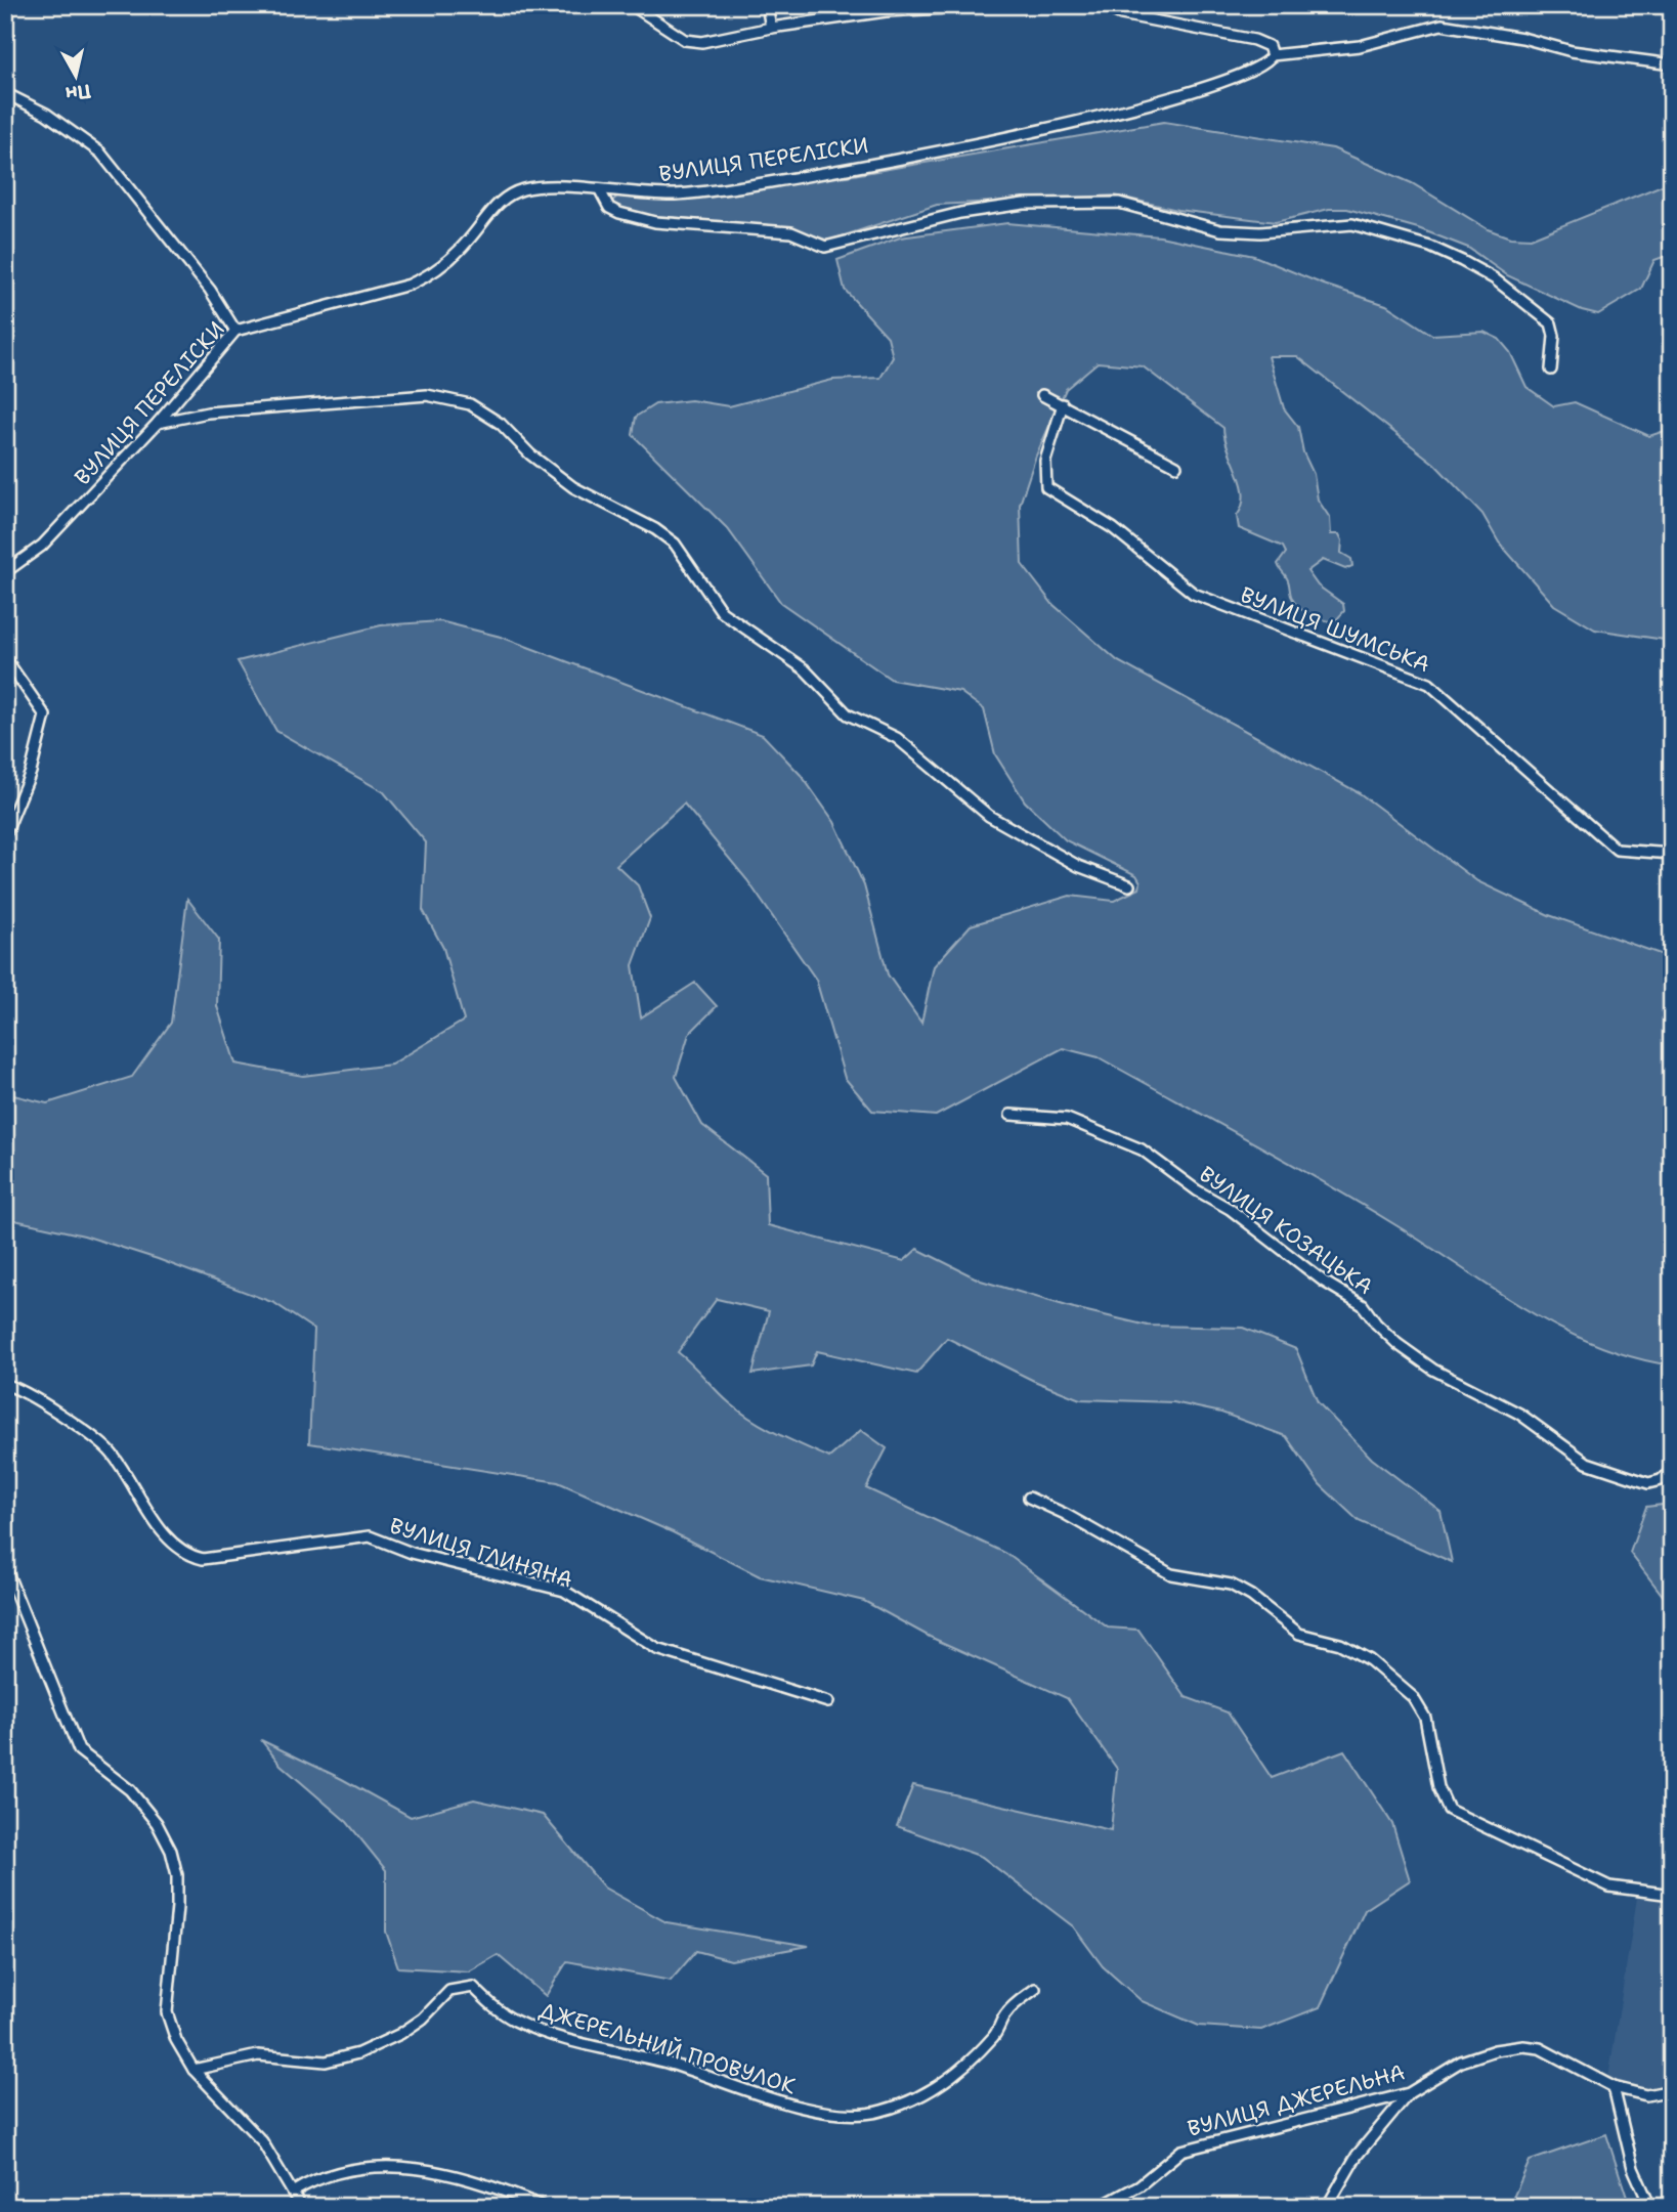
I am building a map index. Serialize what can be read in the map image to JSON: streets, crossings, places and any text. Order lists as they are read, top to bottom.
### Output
{
  "streets": {
    "street": [
      "ВУЛИЦЯ ПЕРЕЛІСКИ",
      "ВУЛИЦЯ ШУМСЬКА",
      "ВУЛИЦЯ КОЗАЦЬКА",
      "ВУЛИЦЯ ГЛИНЯНА",
      "ДЖЕРЕЛЬНИЙ ПРОВУЛОК",
      "ВУЛИЦЯ ДЖЕРЕЛЬНА"
    ]
  },
  "north": "bottom"
}
